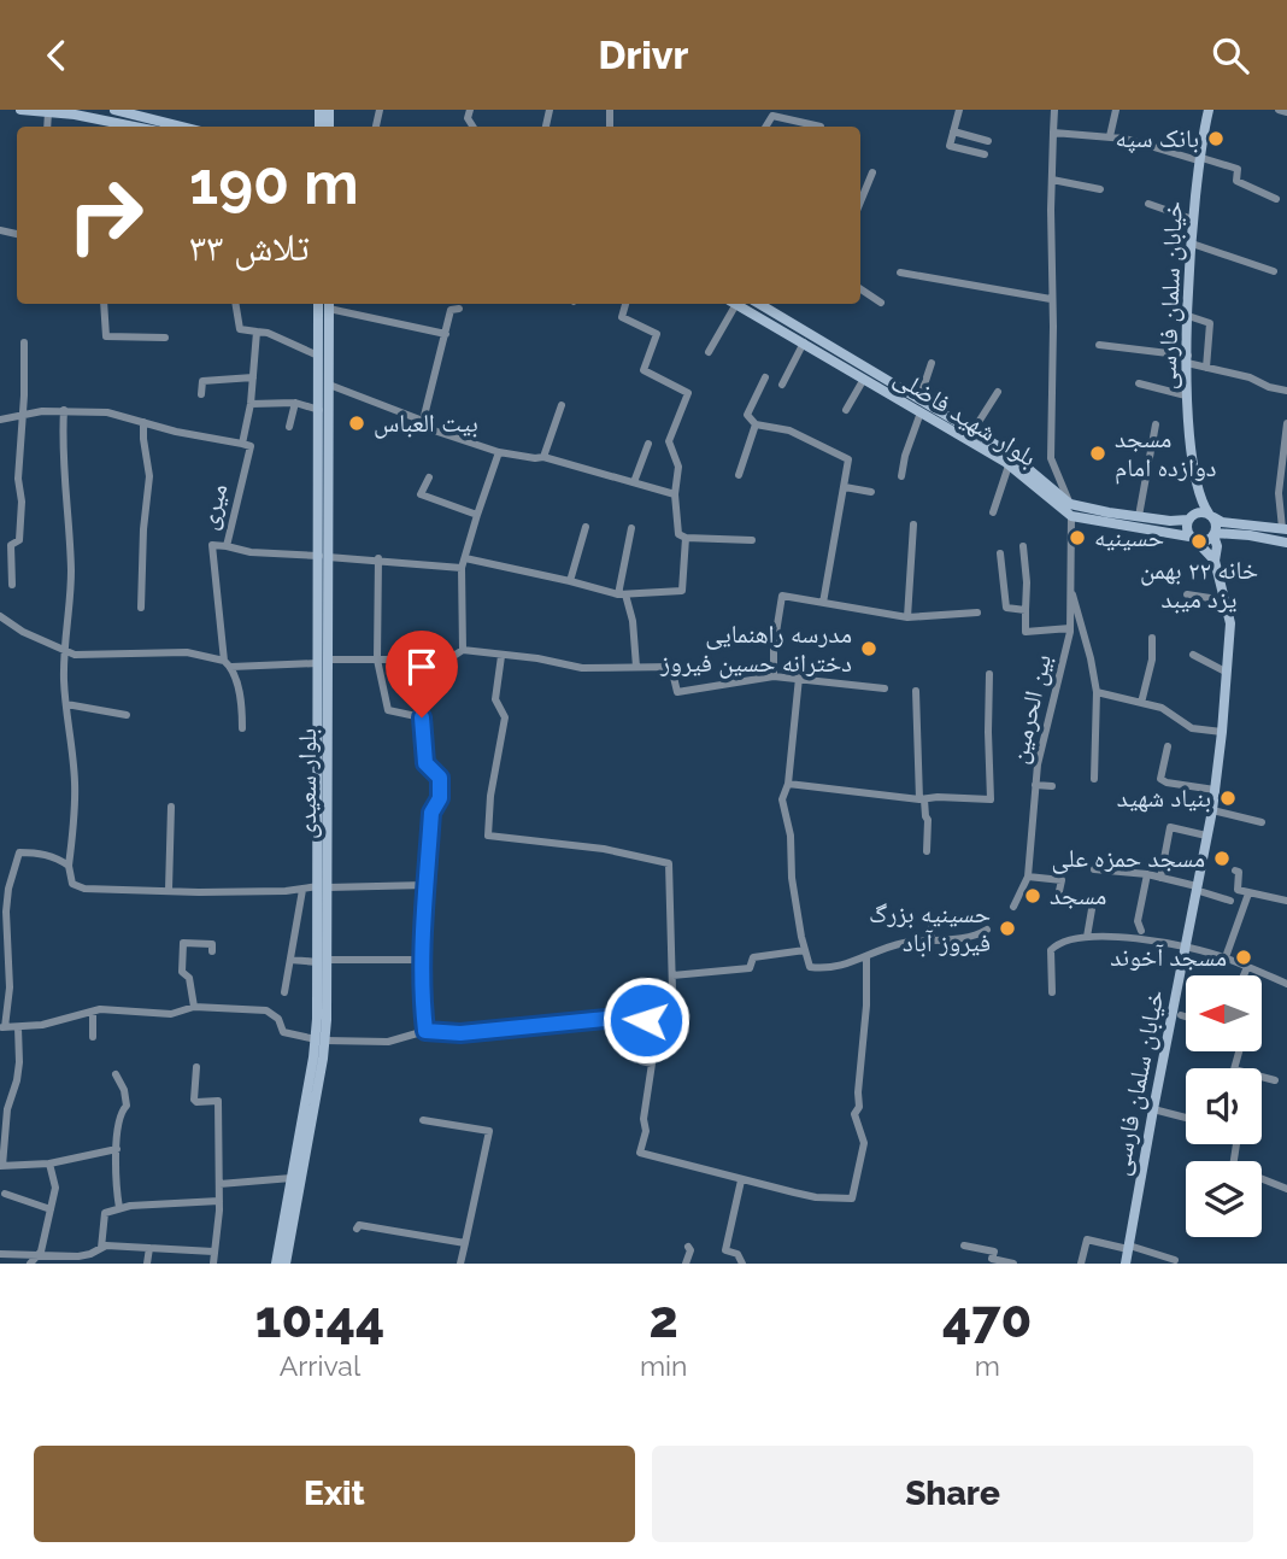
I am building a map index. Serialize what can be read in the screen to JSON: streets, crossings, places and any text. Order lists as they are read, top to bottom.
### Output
{
  "streets": {
    "main road": ["خیابان سلمان فارسی", "بلوار شهید فاضلی", "بلوار سعیدی"],
    "street": ["میری", "بین الحرمین"]
  },
  "crossings": [
    ["خیابان سلمان فارسی", "بلوار شهید فاضلی"],
    ["بلوار شهید فاضلی", "بین الحرمین"]
  ],
  "places": [
    "بانک سپه",
    "بیت العباس",
    "مسجد دوازده امام",
    "حسینیه",
    "خانه ۲۲ بهمن یزد میبد",
    "مدرسه راهنمایی دخترانه حسین فیروز",
    "بنیاد شهید",
    "مسجد حمزه علی",
    "مسجد",
    "حسینیه بزرگ فیروز آباد",
    "مسجد آخوند"
  ],
  "north": "left",
  "page": {
    "header": "Drivr",
    "turn": ["190 m", "تلاش ۳۳"],
    "eta": [
      "10:44",
      "Arrival",
      "2",
      "min",
      "470",
      "m"
    ],
    "buttons": ["Exit", "Share"]
  }
}
